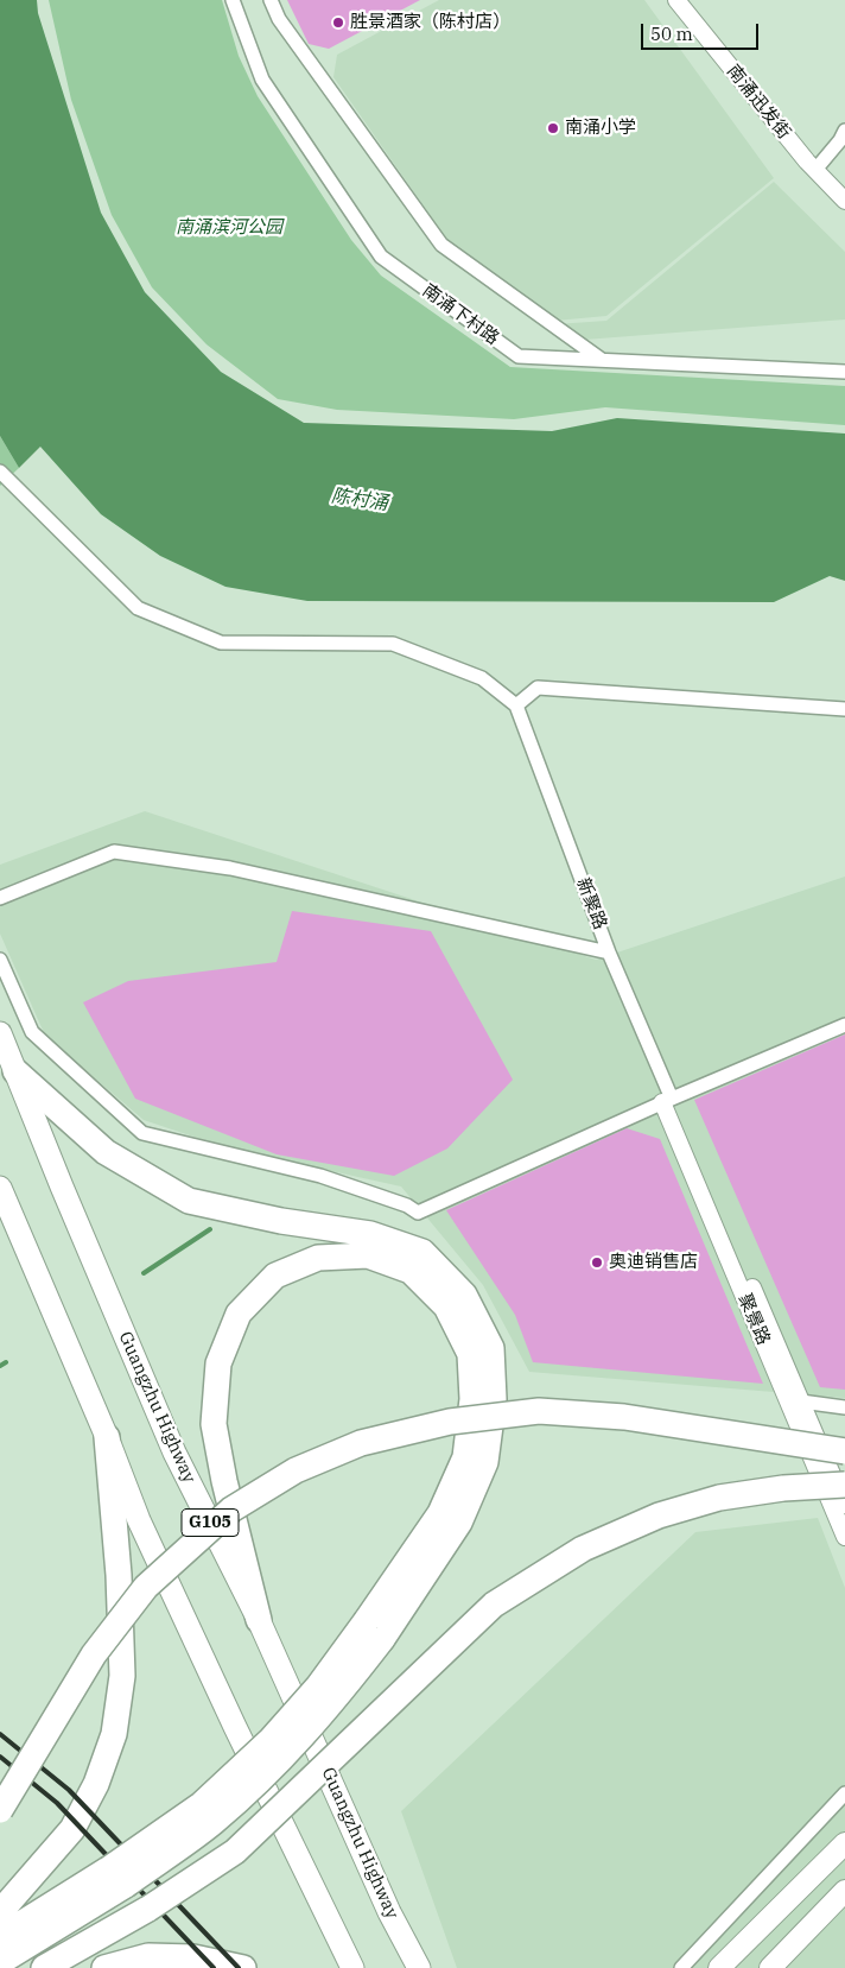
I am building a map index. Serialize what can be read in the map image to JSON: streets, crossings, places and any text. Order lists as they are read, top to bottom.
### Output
{
  "streets": {
    "highway": ["Guangzhu Highway", "G105"],
    "street": [
      "南涌迅发街",
      "南涌下村路",
      "新聚路",
      "聚景路"
    ]
  },
  "crossings": [
    ["新聚路", "聚景路"]
  ],
  "water": ["陈村涌"],
  "parks": ["南涌滨河公园"],
  "places": ["胜景酒家（陈村店）", "南涌小学", "奥迪销售店"],
  "scale_bar": "50 m"
}
